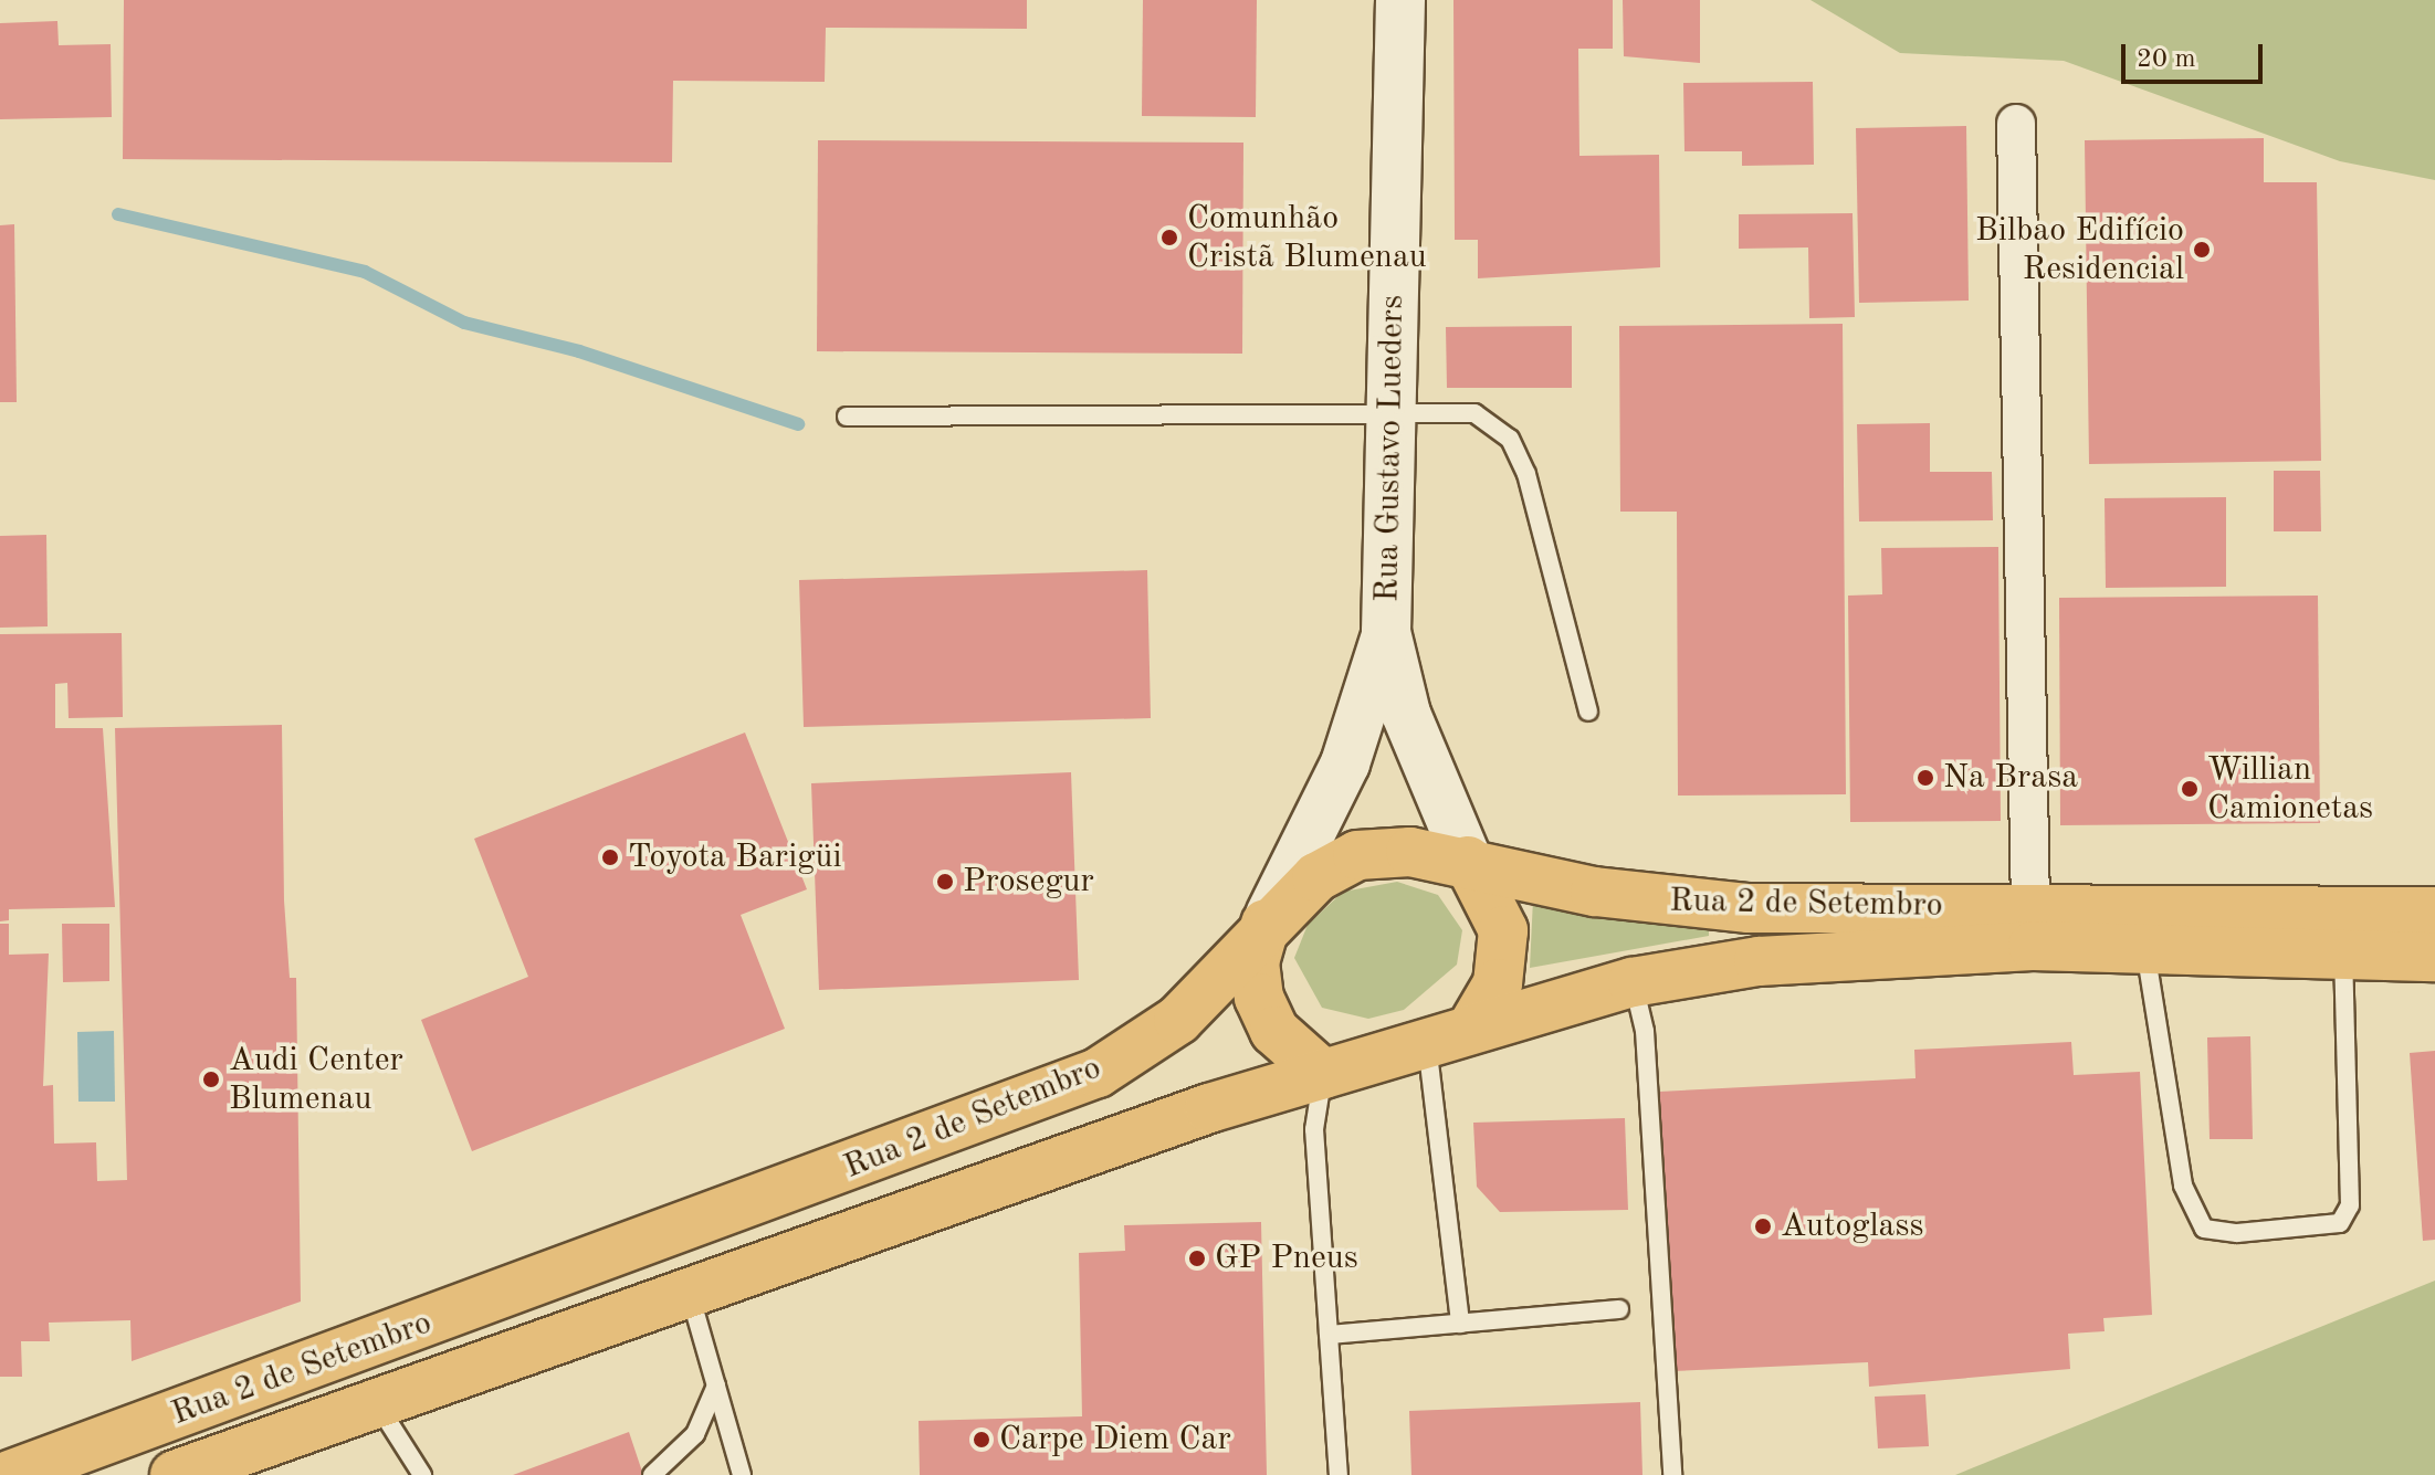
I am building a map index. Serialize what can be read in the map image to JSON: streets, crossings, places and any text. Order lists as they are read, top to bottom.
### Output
{
  "streets": {
    "main road": ["Rua Gustavo Lueders", "Rua 2 de Setembro"]
  },
  "crossings": [
    ["Rua Gustavo Lueders", "Rua 2 de Setembro"]
  ],
  "places": [
    "Comunhão Cristã Blumenau",
    "Bilbao Edifício Residencial",
    "Na Brasa",
    "Willian Camionetas",
    "Toyota Barigüi",
    "Prosegur",
    "Audi Center Blumenau",
    "Autoglass",
    "GP Pneus",
    "Carpe Diem Car"
  ],
  "scale_bar": "20 m"
}
